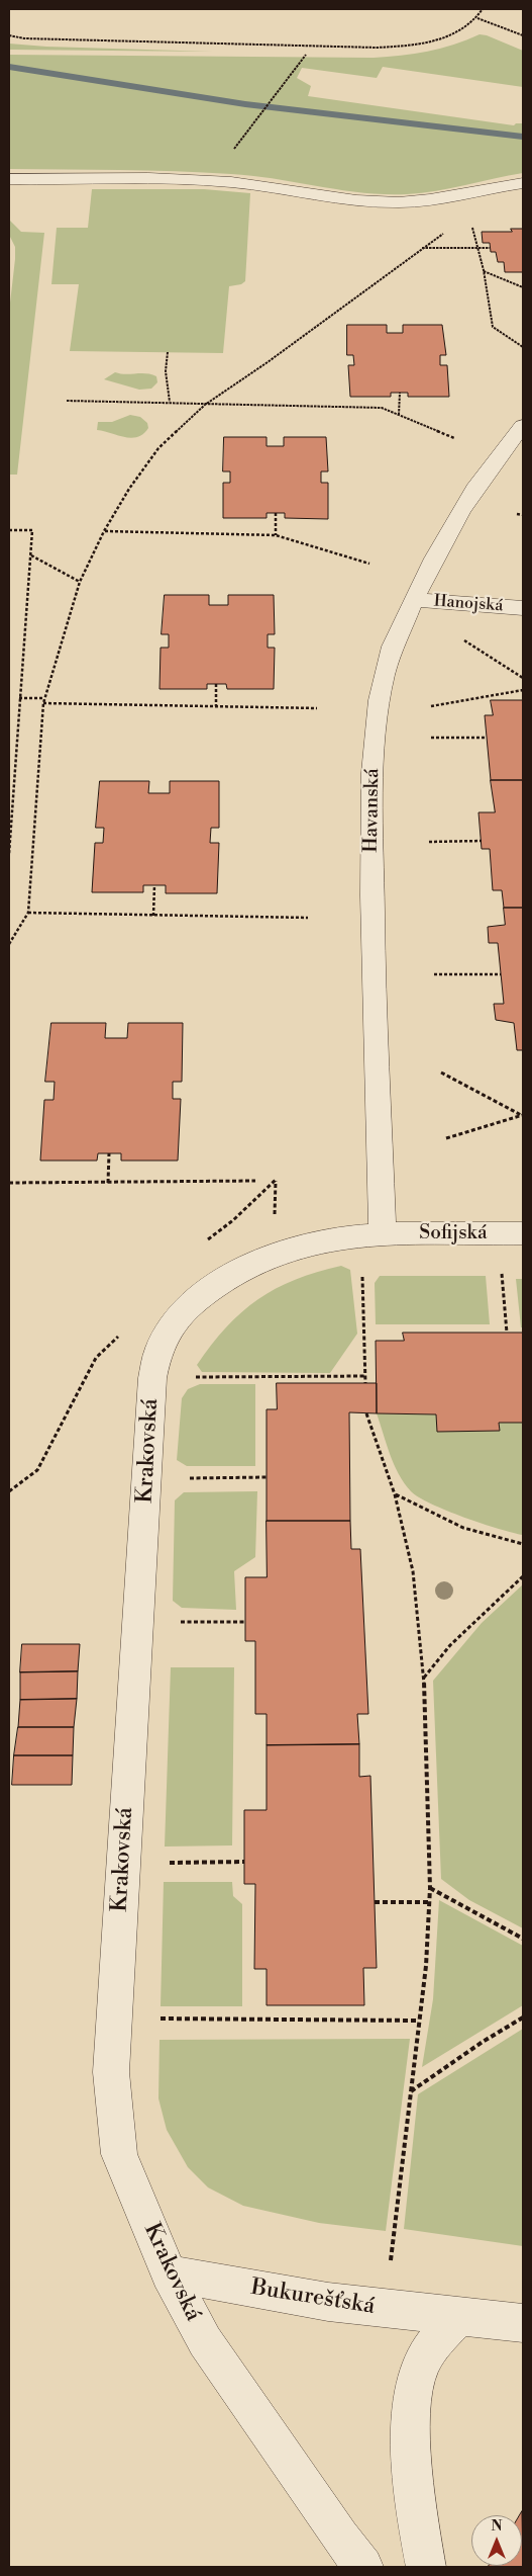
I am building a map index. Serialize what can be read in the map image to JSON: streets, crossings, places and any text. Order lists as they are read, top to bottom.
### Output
{
  "streets": {
    "street": [
      "Hanojská",
      "Havanská",
      "Sofijská",
      "Krakovská",
      "Bukurešťská"
    ]
  },
  "crossings": [
    ["Hanojská", "Havanská"],
    ["Havanská", "Sofijská"],
    ["Havanská", "Krakovská"],
    ["Sofijská", "Krakovská"],
    ["Krakovská", "Bukurešťská"]
  ],
  "north": "top"
}
